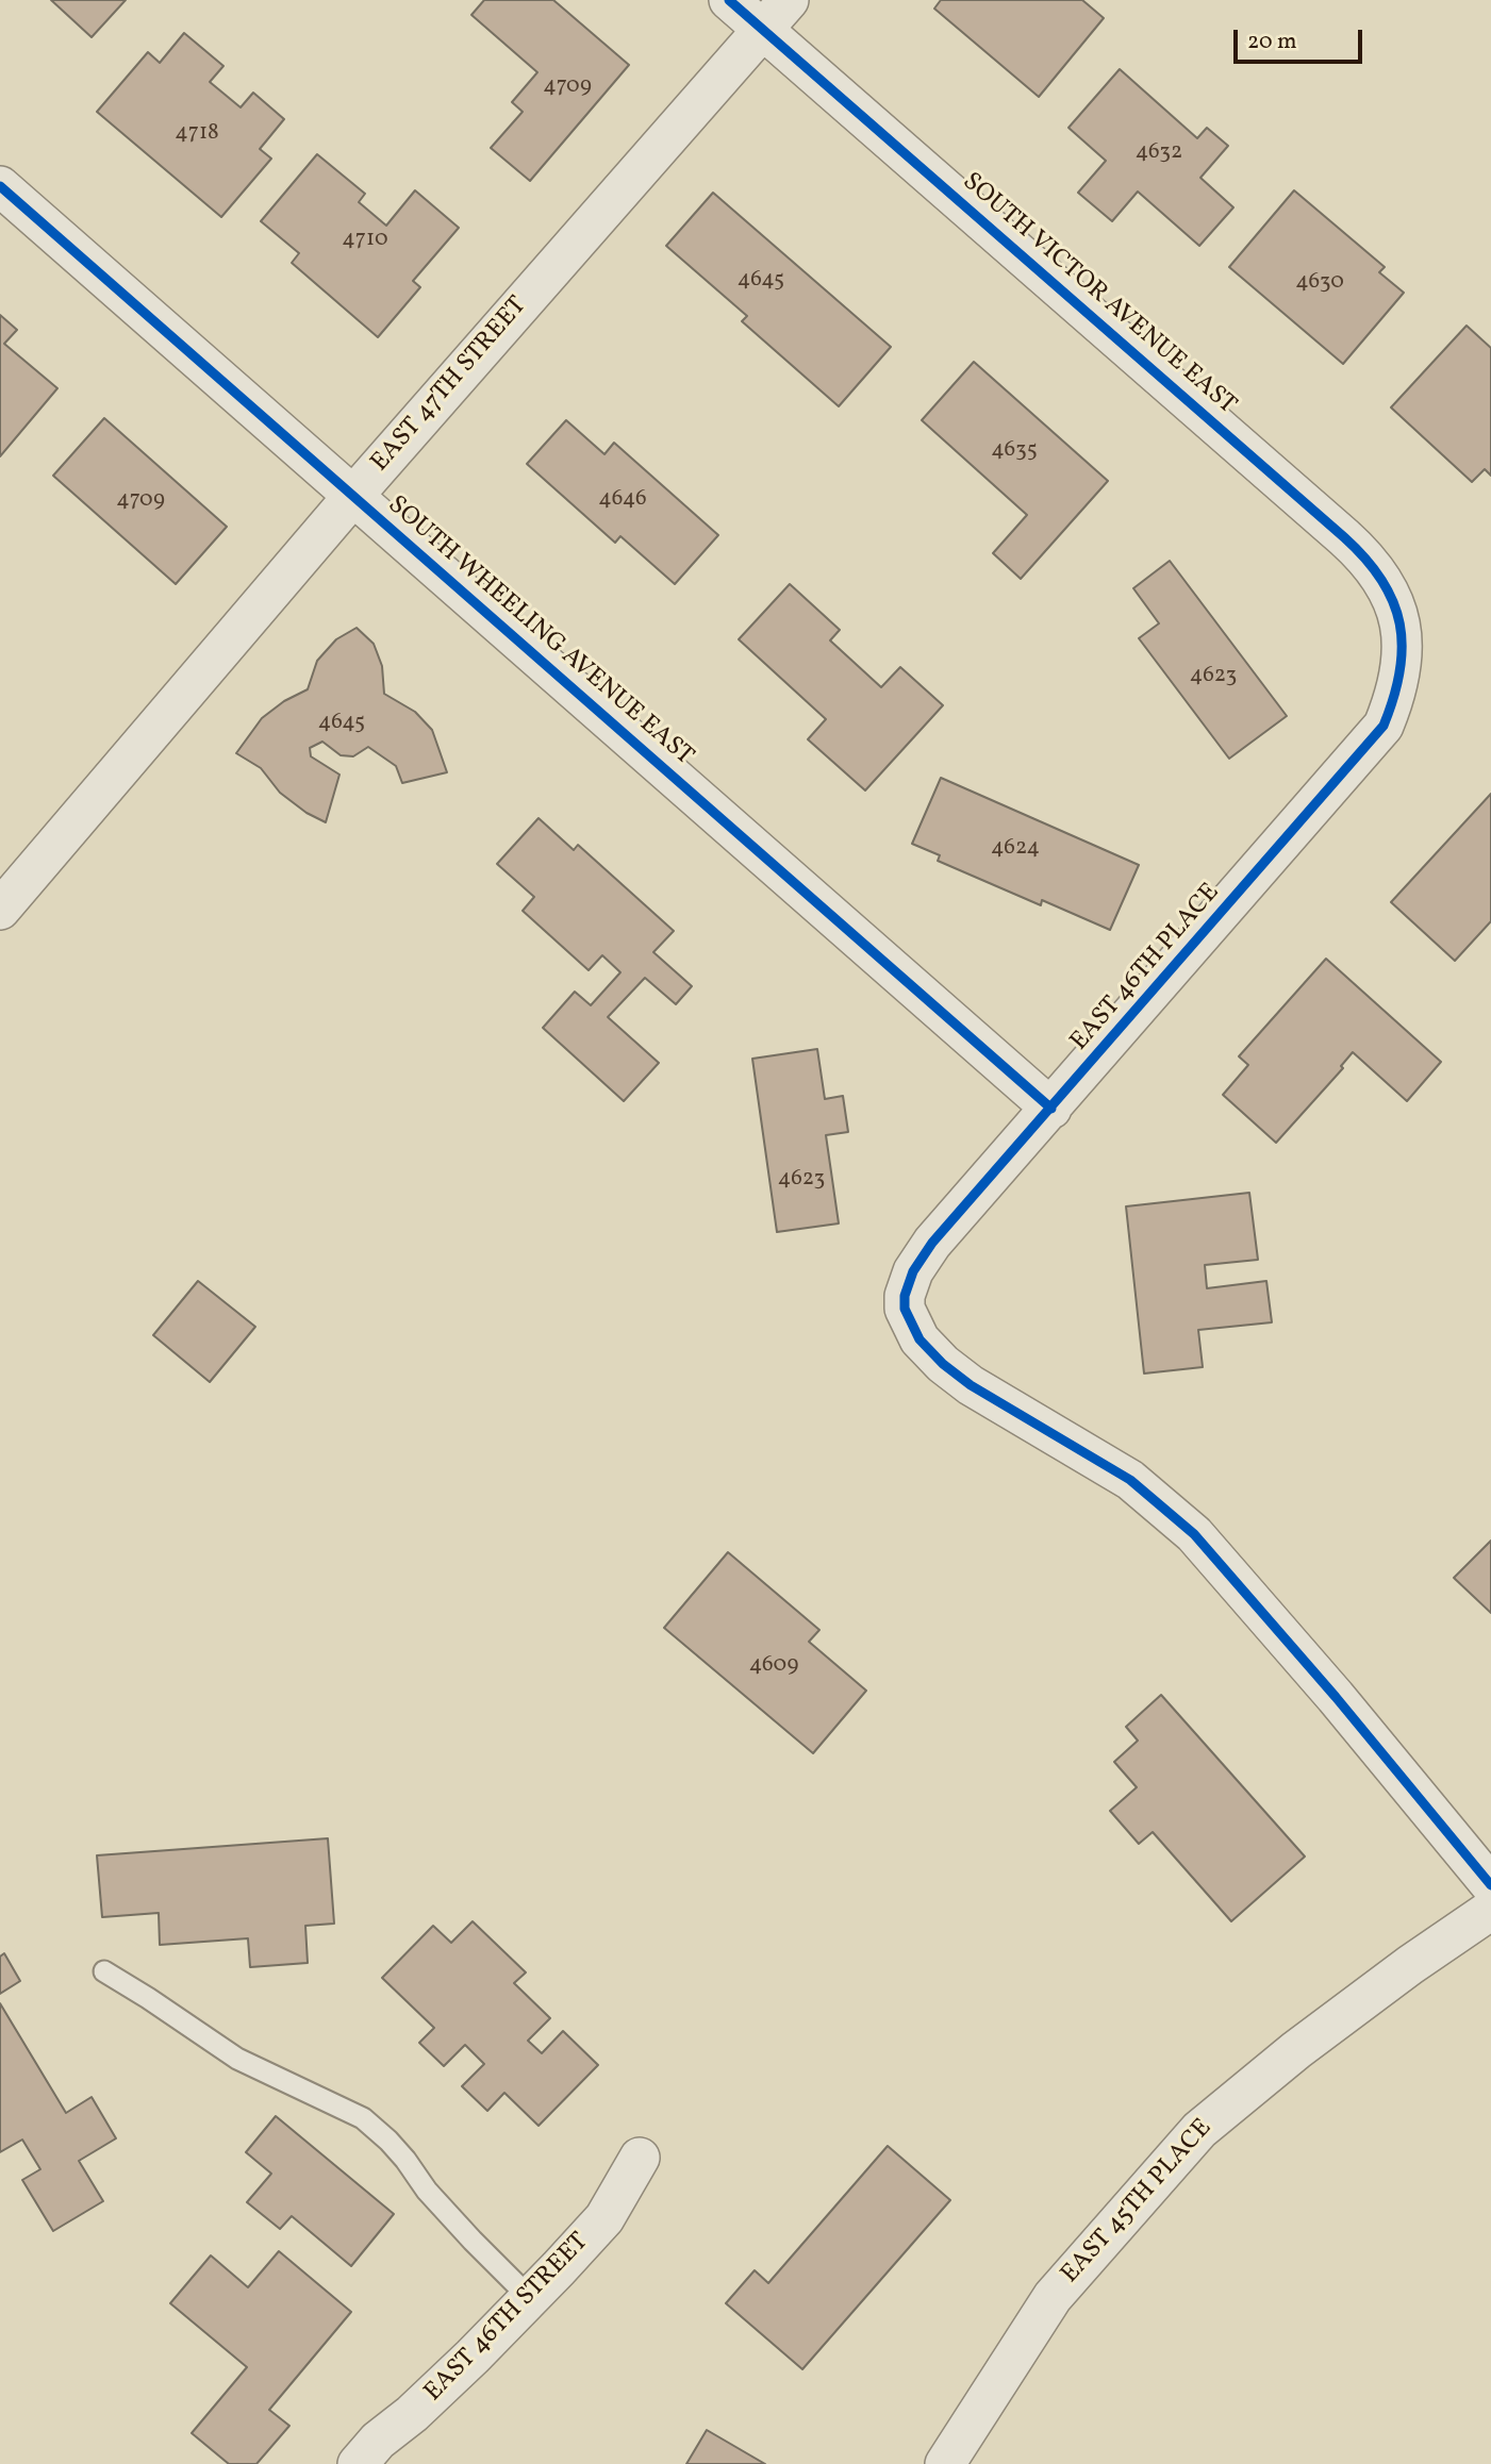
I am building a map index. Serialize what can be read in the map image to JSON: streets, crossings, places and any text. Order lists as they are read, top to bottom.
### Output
{
  "streets": {
    "street": [
      "SOUTH VICTOR AVENUE EAST",
      "EAST 47TH STREET",
      "SOUTH WHEELING AVENUE EAST",
      "EAST 46TH PLACE",
      "EAST 45TH PLACE",
      "EAST 46TH STREET"
    ]
  },
  "crossings": [
    ["SOUTH VICTOR AVENUE EAST", "EAST 47TH STREET"],
    ["SOUTH VICTOR AVENUE EAST", "EAST 46TH PLACE"],
    ["EAST 47TH STREET", "SOUTH WHEELING AVENUE EAST"],
    ["SOUTH WHEELING AVENUE EAST", "EAST 46TH PLACE"]
  ],
  "house_numbers": [
    "4709",
    "4718",
    "4632",
    "4710",
    "4645",
    "4630",
    "4635",
    "4646",
    "4709",
    "4623",
    "4645",
    "4624",
    "4623",
    "4609"
  ],
  "scale_bar": "20 m"
}
